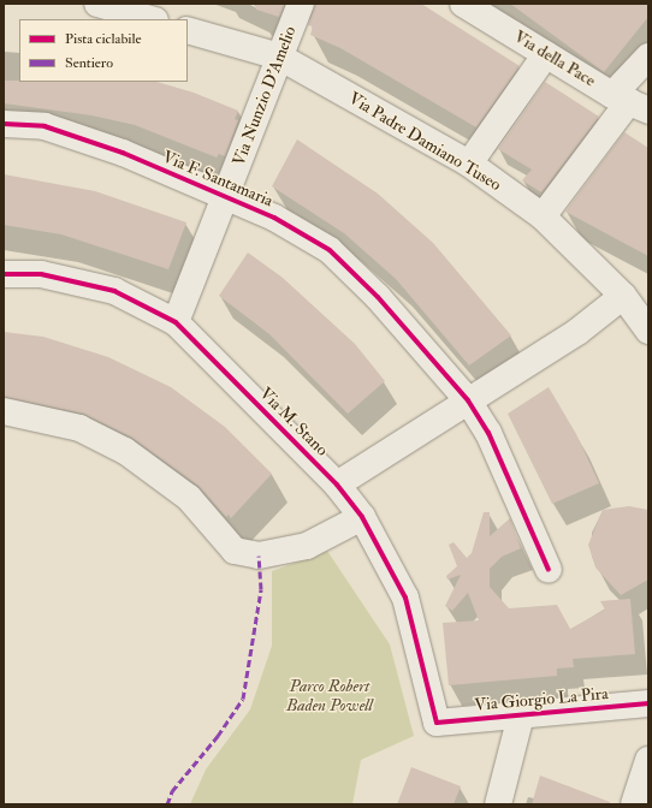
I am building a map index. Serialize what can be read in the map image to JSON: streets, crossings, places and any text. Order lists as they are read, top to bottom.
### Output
{
  "streets": {
    "street": [
      "Via della Pace",
      "Via Nunzio D'Amelio",
      "Via Padre Damiano Tuseo",
      "Via F. Santamaria",
      "Via M. Stano",
      "Via Giorgio La Pira"
    ]
  },
  "crossings": [
    ["Via Nunzio D'Amelio", "Via Padre Damiano Tuseo"],
    ["Via Nunzio D'Amelio", "Via F. Santamaria"],
    ["Via Nunzio D'Amelio", "Via M. Stano"],
    ["Via M. Stano", "Via Giorgio La Pira"]
  ],
  "parks": ["Parco Robert Baden Powell"],
  "legend": ["Pista ciclabile", "Sentiero"]
}
